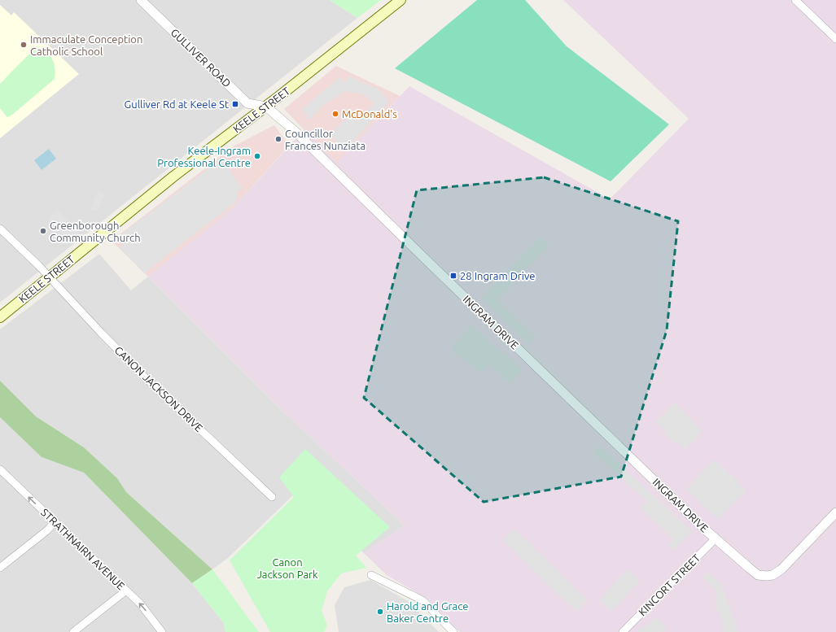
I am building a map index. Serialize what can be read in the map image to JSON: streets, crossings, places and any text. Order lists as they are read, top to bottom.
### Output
{
  "streets": {
    "main road": ["KEELE STREET"],
    "street": [
      "GULLIVER ROAD",
      "INGRAM DRIVE",
      "CANON JACKSON DRIVE",
      "STRATHNAIRN AVENUE",
      "KINCORT STREET"
    ]
  },
  "crossings": [
    ["GULLIVER ROAD", "KEELE STREET"],
    ["GULLIVER ROAD", "INGRAM DRIVE"],
    ["KEELE STREET", "INGRAM DRIVE"],
    ["KEELE STREET", "CANON JACKSON DRIVE"],
    ["INGRAM DRIVE", "KINCORT STREET"]
  ],
  "one_way": ["STRATHNAIRN AVENUE"],
  "parks": ["Canon Jackson Park"],
  "places": {
    "other": [
      "Immaculate Conception Catholic School",
      "McDonald's",
      "Councillor Frances Nunziata",
      "Keele-Ingram Professional Centre",
      "Greenborough Community Church",
      "Harold and Grace Baker Centre"
    ],
    "transit": ["Gulliver Rd at Keele St", "28 Ingram Drive"]
  }
}
